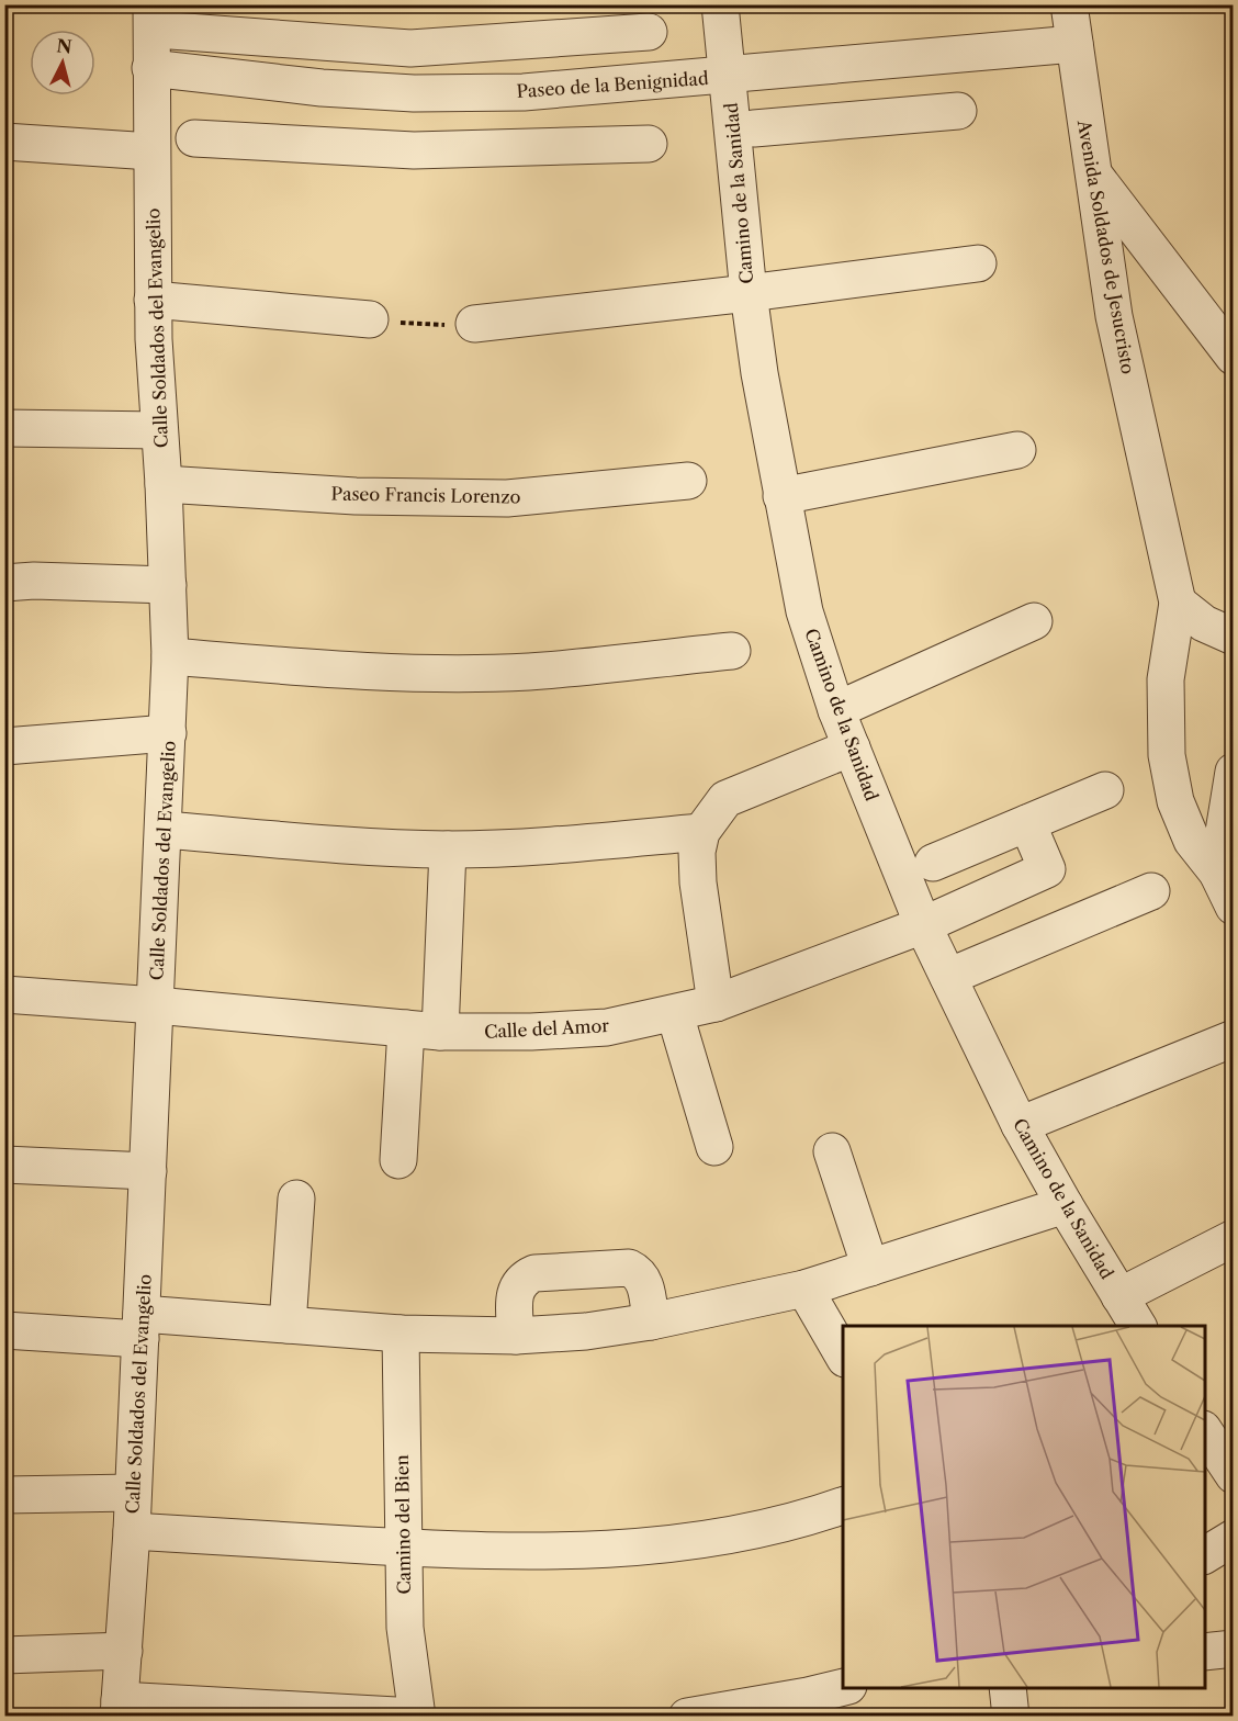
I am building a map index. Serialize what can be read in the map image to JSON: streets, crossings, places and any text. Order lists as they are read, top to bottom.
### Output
{
  "streets": {
    "street": [
      "Paseo de la Benignidad",
      "Camino de la Sanidad",
      "Avenida Soldados de Jesucristo",
      "Calle Soldados del Evangelio",
      "Paseo Francis Lorenzo",
      "Calle del Amor",
      "Camino del Bien"
    ]
  },
  "crossings": [
    ["Paseo de la Benignidad", "Camino de la Sanidad"],
    ["Paseo de la Benignidad", "Avenida Soldados de Jesucristo"],
    ["Paseo de la Benignidad", "Calle Soldados del Evangelio"],
    ["Camino de la Sanidad", "Calle del Amor"],
    ["Calle Soldados del Evangelio", "Paseo Francis Lorenzo"],
    ["Calle Soldados del Evangelio", "Calle del Amor"]
  ],
  "north": "top"
}
